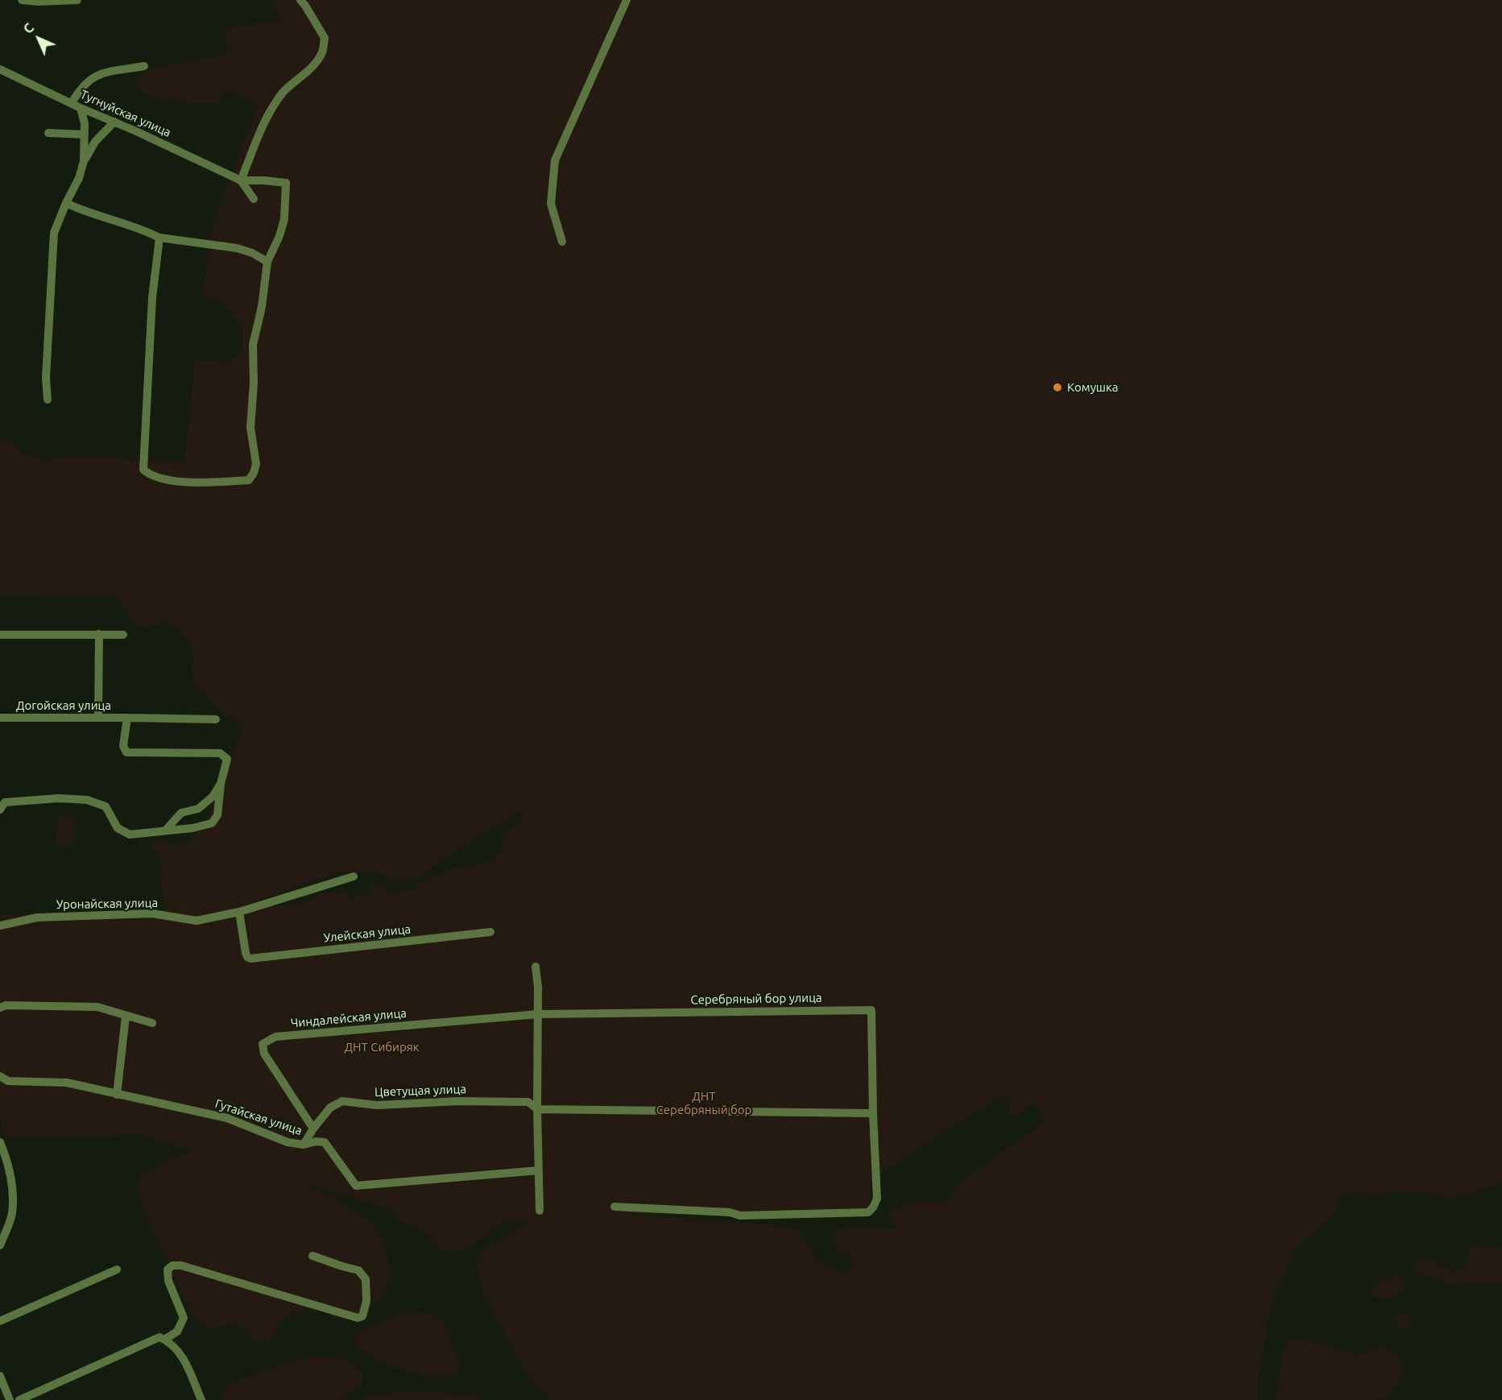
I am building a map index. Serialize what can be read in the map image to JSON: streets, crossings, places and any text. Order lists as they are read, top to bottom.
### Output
{
  "streets": {
    "street": [
      "Тугнуйская улица",
      "Догойская улица",
      "Уронайская улица",
      "Улейская улица",
      "Серебряный бор улица",
      "Чиндалейская улица",
      "Цветущая улица",
      "Гутайская улица"
    ]
  },
  "crossings": [
    ["Уронайская улица", "Улейская улица"],
    ["Серебряный бор улица", "Чиндалейская улица"],
    ["Чиндалейская улица", "Цветущая улица"],
    ["Цветущая улица", "Гутайская улица"]
  ],
  "parks": ["ДНТ Сибиряк", "ДНТ Серебряный бор"],
  "places": ["Комушка"],
  "north": "top left"
}
